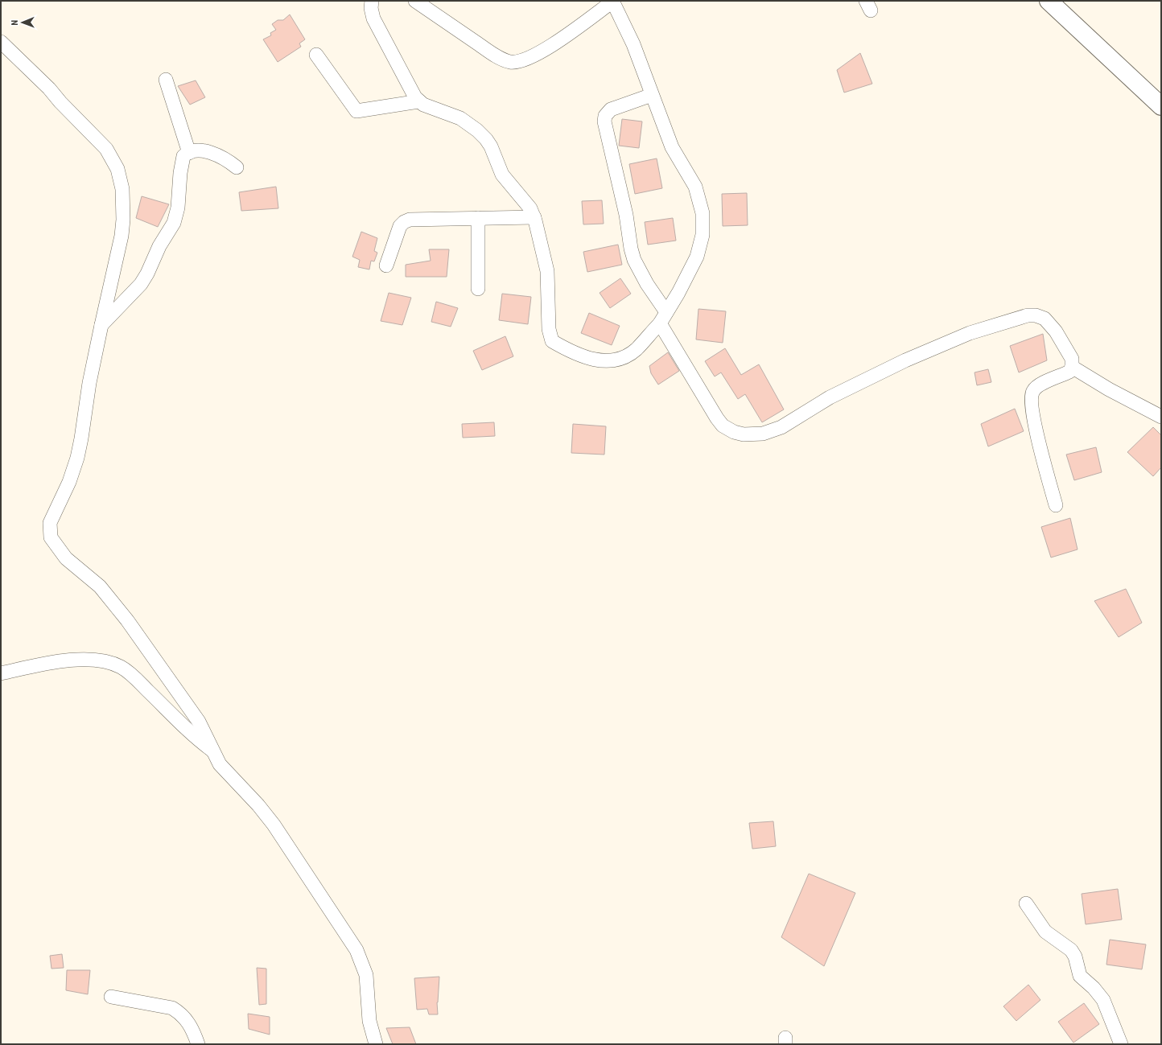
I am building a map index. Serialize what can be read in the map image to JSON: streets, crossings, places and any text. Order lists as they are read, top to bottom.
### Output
{
  "north": "left"
}
